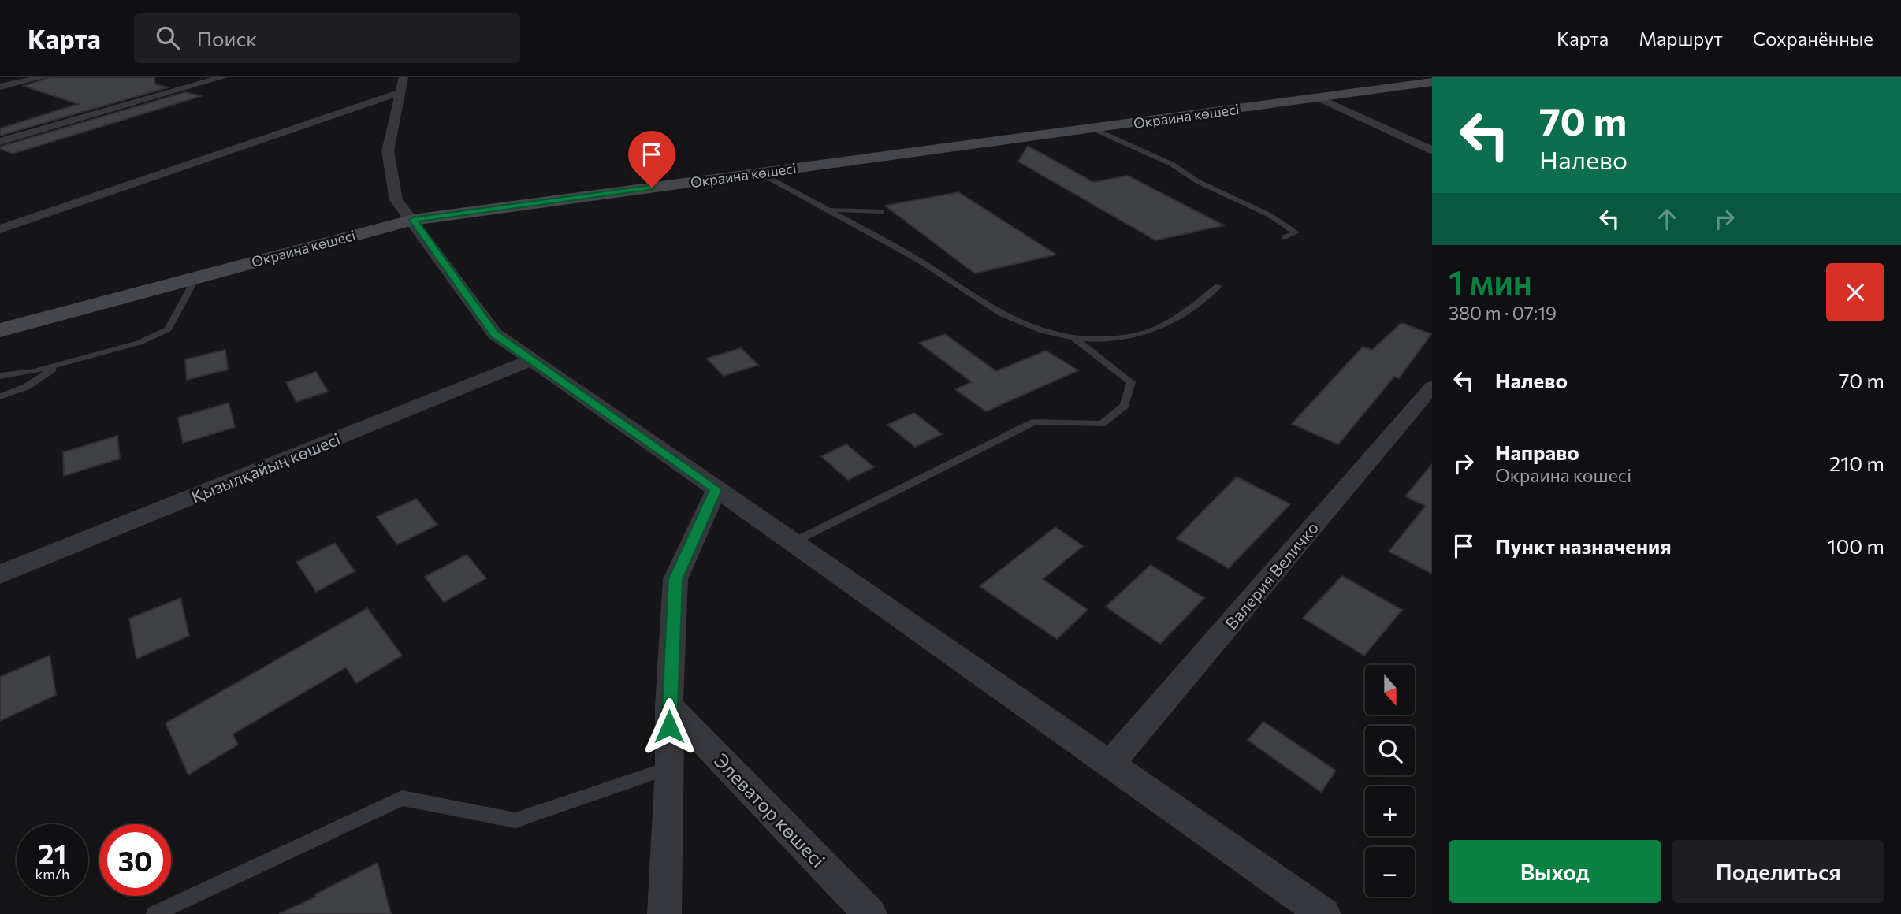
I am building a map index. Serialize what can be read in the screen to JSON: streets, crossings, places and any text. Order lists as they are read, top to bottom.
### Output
{
  "streets": {
    "street": [
      "Окраина көшесі",
      "Қызылқайың көшесі",
      "Валерия Величко",
      "Элеватор көшесі"
    ]
  },
  "north": "bottom",
  "page": {
    "header": "Карта",
    "search": "Поиск",
    "nav": ["Карта", "Маршрут", "Сохранённые"],
    "turn": ["70 m", "Налево"],
    "heading": ["1 мин", "380 m · 07:19"],
    "list": [
      {
        "name": "Налево",
        "value": "70 m"
      },
      {
        "name": "Направо",
        "note": "Окраина көшесі",
        "value": "210 m"
      },
      {
        "name": "Пункт назначения",
        "value": "100 m"
      }
    ],
    "map_buttons": ["+", "−"],
    "speed": "21 km/h",
    "limit": "30",
    "buttons": ["Выход", "Поделиться"]
  }
}
